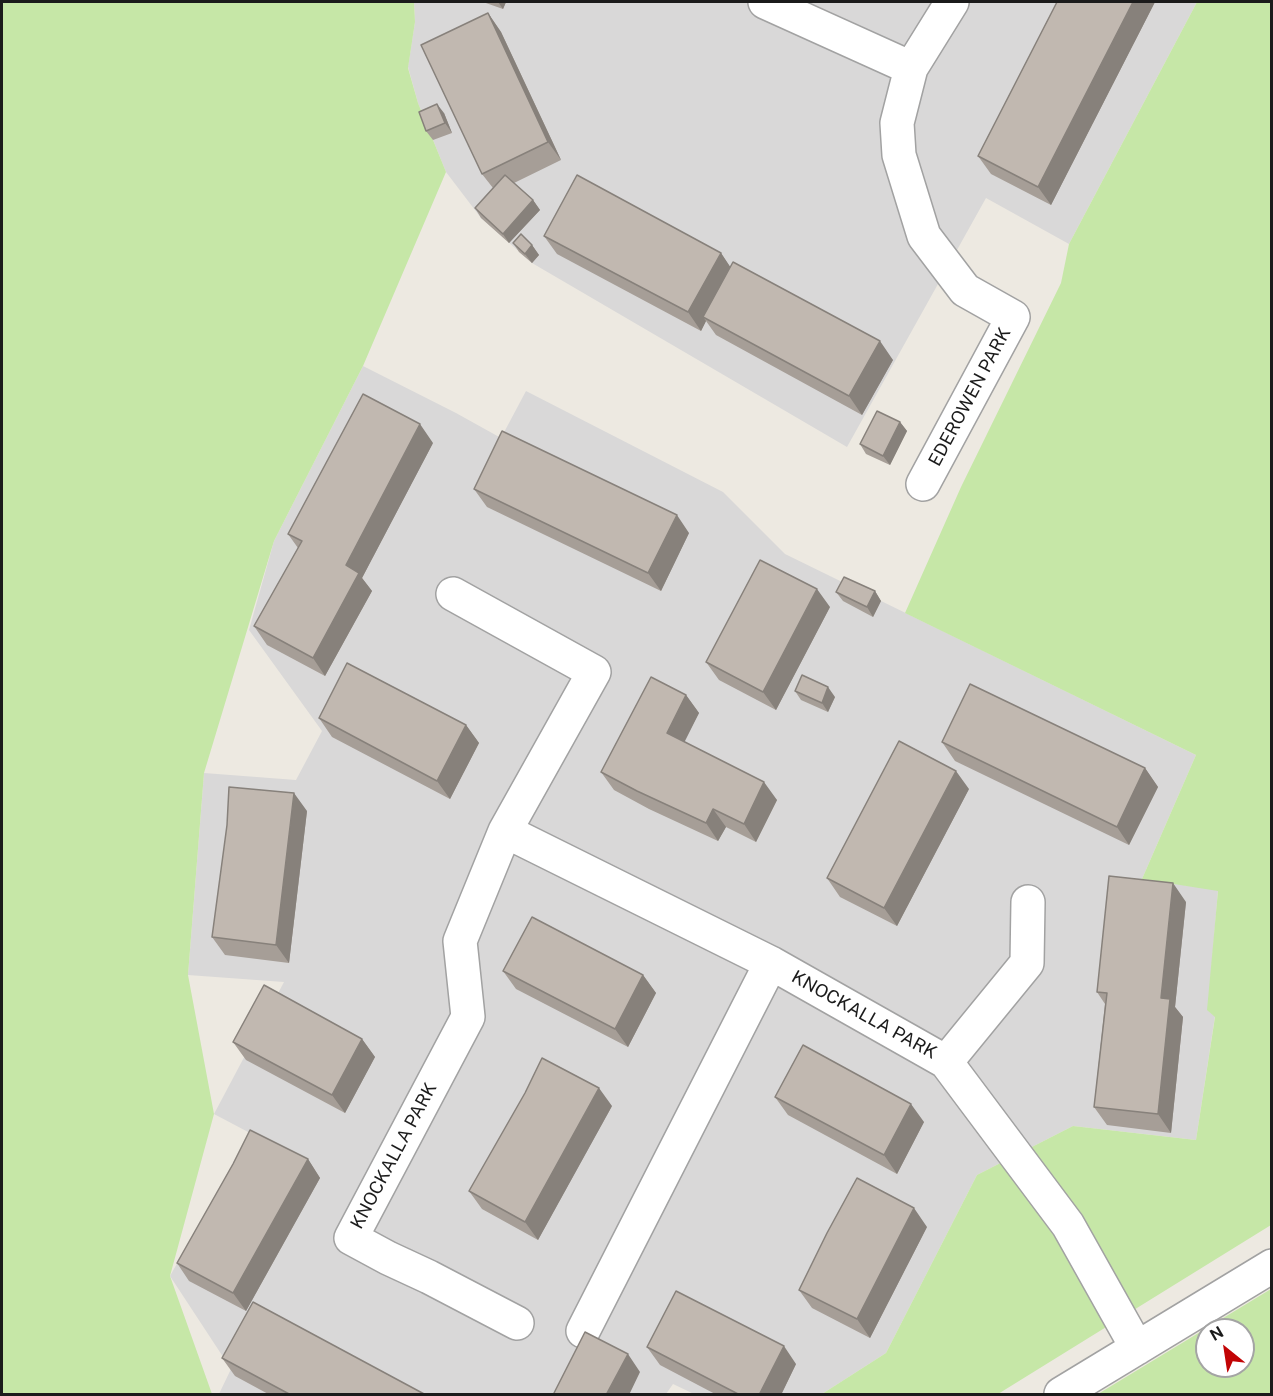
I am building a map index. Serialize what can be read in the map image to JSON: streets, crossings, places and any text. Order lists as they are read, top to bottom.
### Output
{
  "streets": {
    "street": ["EDEROWEN PARK", "KNOCKALLA PARK"]
  },
  "north": "top left"
}
